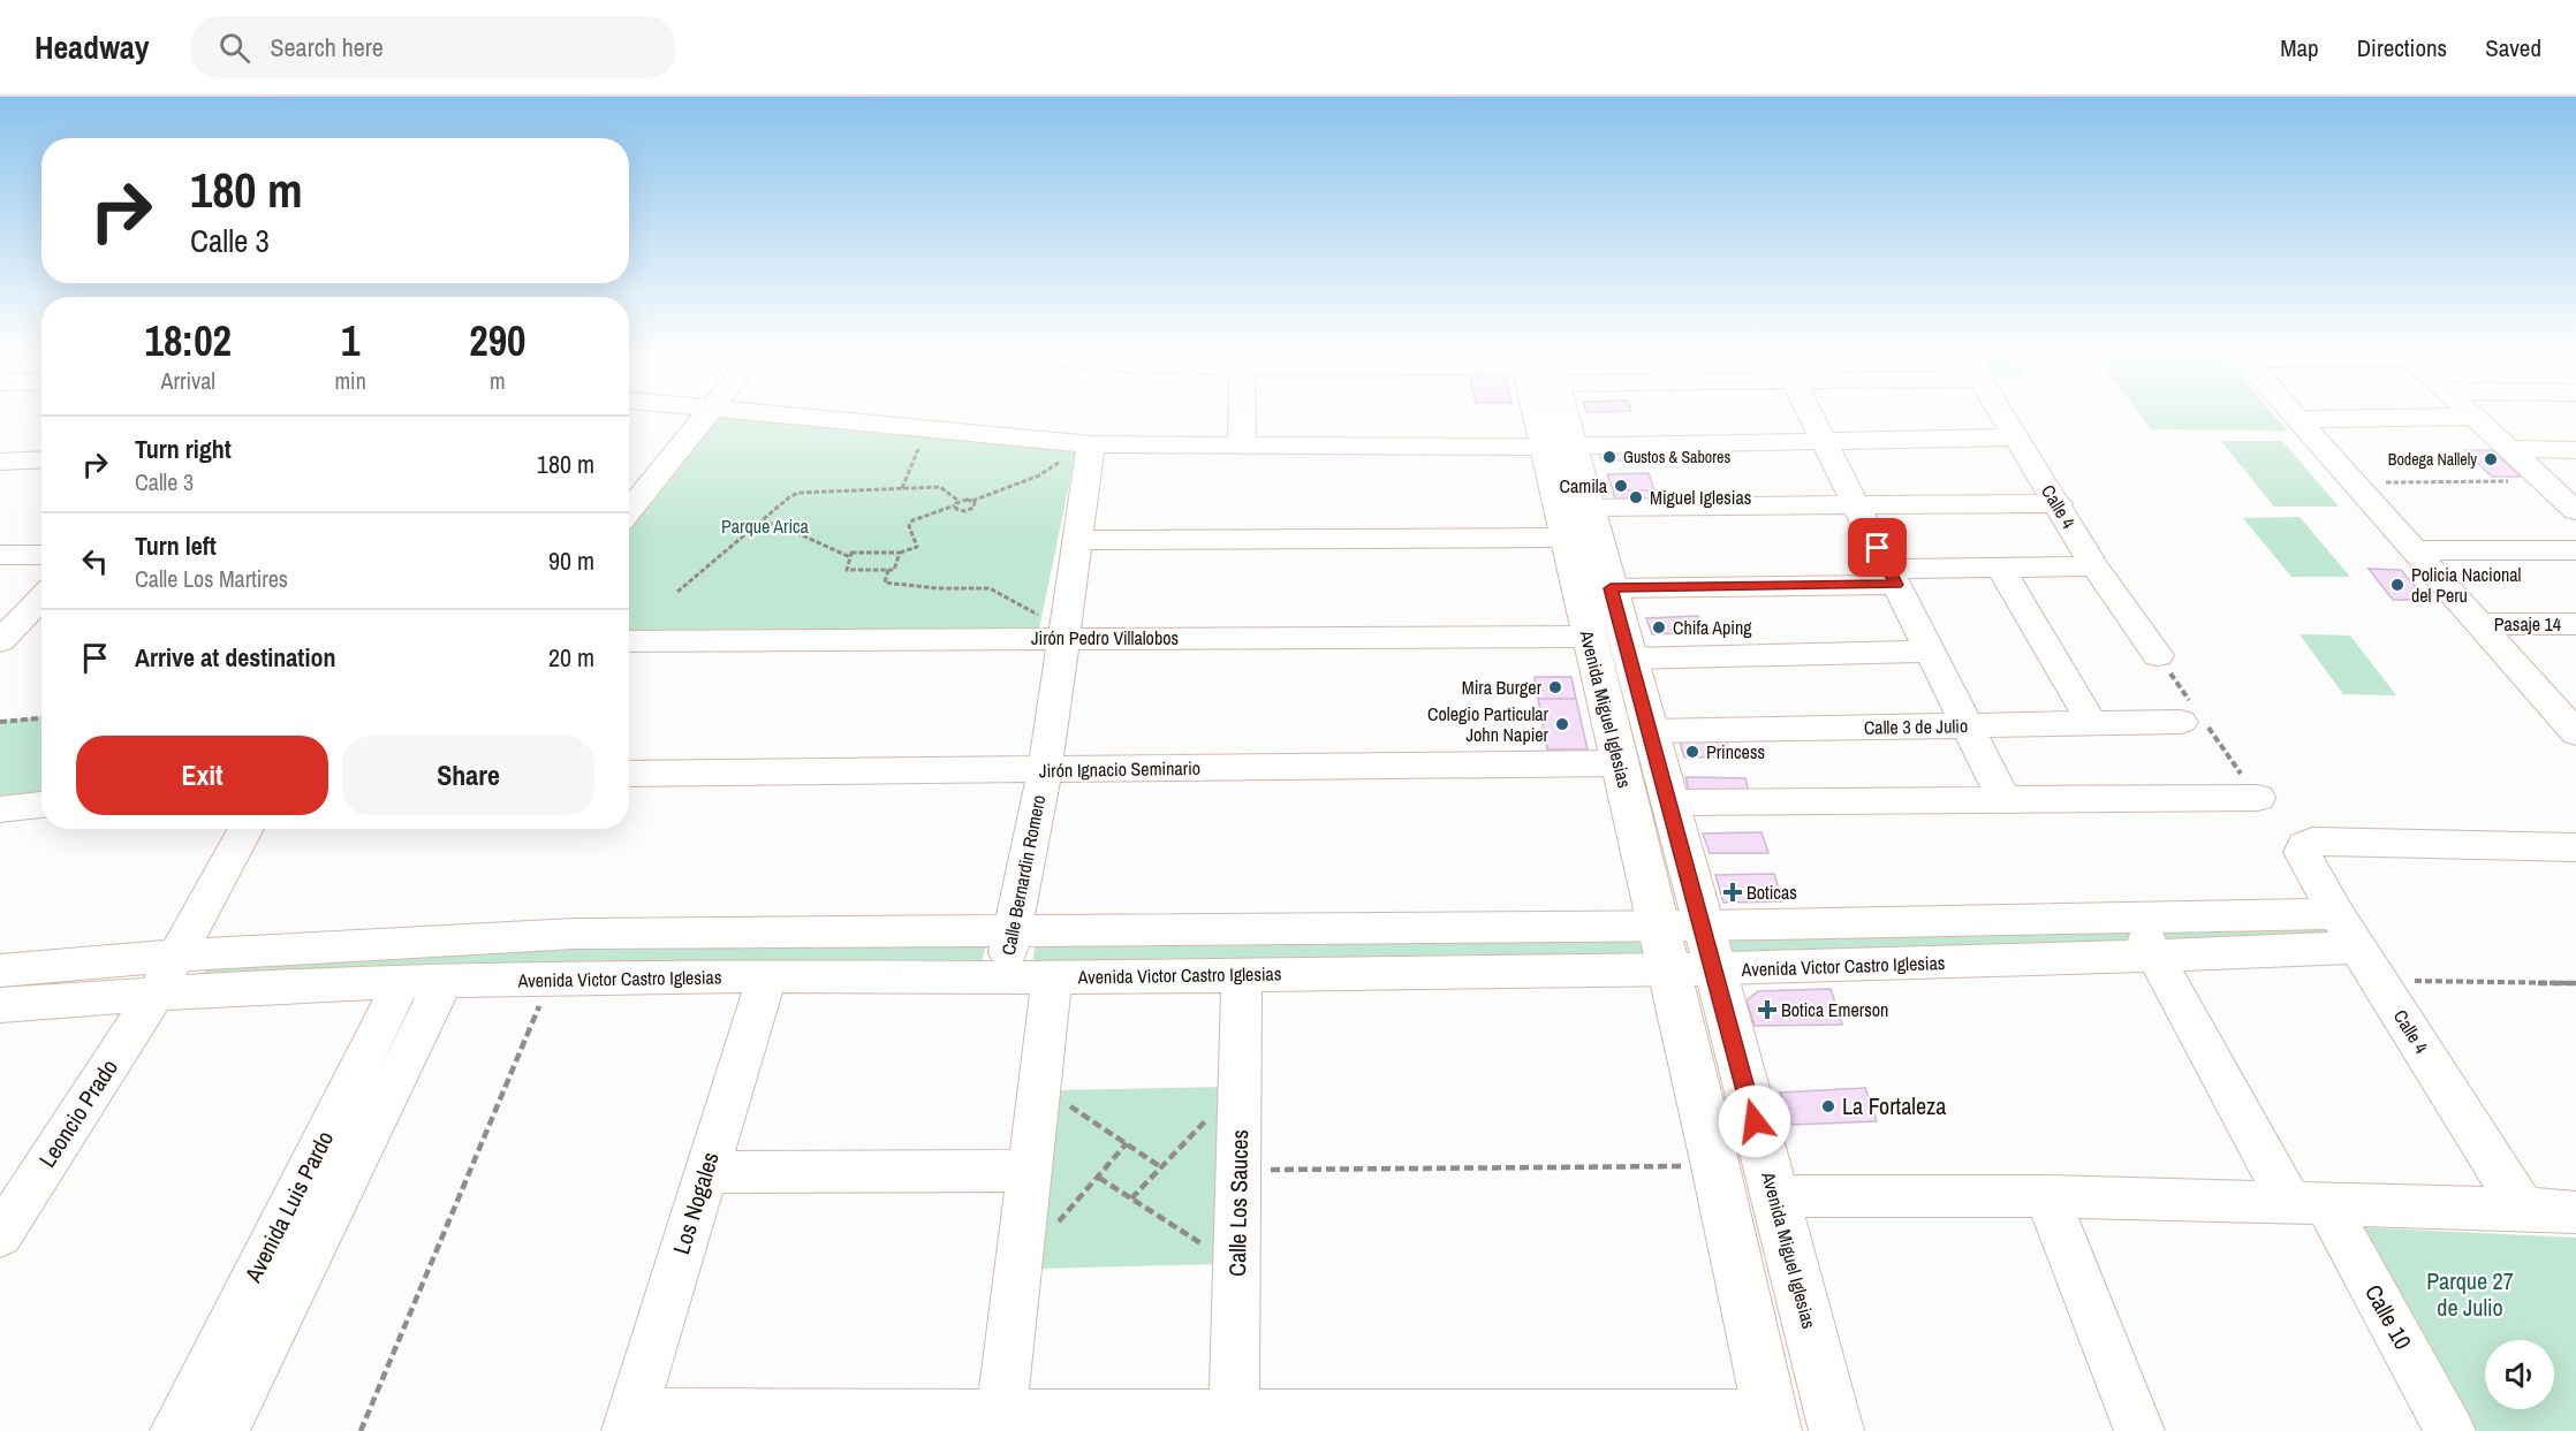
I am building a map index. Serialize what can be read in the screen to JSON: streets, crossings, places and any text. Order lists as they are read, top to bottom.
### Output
{
  "streets": {
    "main road": ["Avenida Miguel Iglesias"],
    "street": [
      "Calle 4",
      "Pasaje 14",
      "Jirón Pedro Villalobos",
      "Calle 3 de Julio",
      "Jirón Ignacio Seminario",
      "Calle Bernardin Romero",
      "Avenida Victor Castro Iglesias",
      "Leoncio Prado",
      "Los Nogales",
      "Calle Los Sauces",
      "Avenida Luis Pardo",
      "Calle 10"
    ]
  },
  "crossings": [
    ["Calle 4", "Avenida Victor Castro Iglesias"],
    ["Jirón Pedro Villalobos", "Avenida Miguel Iglesias"],
    ["Jirón Pedro Villalobos", "Calle Bernardin Romero"],
    ["Avenida Miguel Iglesias", "Calle 3 de Julio"],
    ["Avenida Miguel Iglesias", "Jirón Ignacio Seminario"],
    ["Avenida Miguel Iglesias", "Avenida Victor Castro Iglesias"],
    ["Jirón Ignacio Seminario", "Calle Bernardin Romero"],
    ["Calle Bernardin Romero", "Avenida Victor Castro Iglesias"],
    ["Avenida Victor Castro Iglesias", "Leoncio Prado"],
    ["Avenida Victor Castro Iglesias", "Los Nogales"],
    ["Avenida Victor Castro Iglesias", "Calle Los Sauces"],
    ["Avenida Victor Castro Iglesias", "Avenida Luis Pardo"],
    ["Avenida Victor Castro Iglesias", "Calle 10"]
  ],
  "parks": ["Parque Arica", "Parque 27 de Julio"],
  "places": {
    "other": [
      "Gustos & Sabores",
      "Bodega Nallely",
      "Camila",
      "Miguel Iglesias",
      "Policia Nacional del Peru",
      "Chifa Aping",
      "Mira Burger",
      "Colegio Particular John Napier",
      "Princess",
      "La Fortaleza"
    ],
    "health": ["Boticas", "Botica Emerson"]
  },
  "page": {
    "header": "Headway",
    "search": "Search here",
    "nav": ["Map", "Directions", "Saved"],
    "turn": ["180 m", "Calle 3"],
    "eta": [
      "18:02",
      "Arrival",
      "1",
      "min",
      "290",
      "m"
    ],
    "list": [
      {
        "name": "Turn right",
        "note": "Calle 3",
        "value": "180 m"
      },
      {
        "name": "Turn left",
        "note": "Calle Los Martires",
        "value": "90 m"
      },
      {
        "name": "Arrive at destination",
        "value": "20 m"
      }
    ],
    "buttons": ["Exit", "Share"]
  }
}
